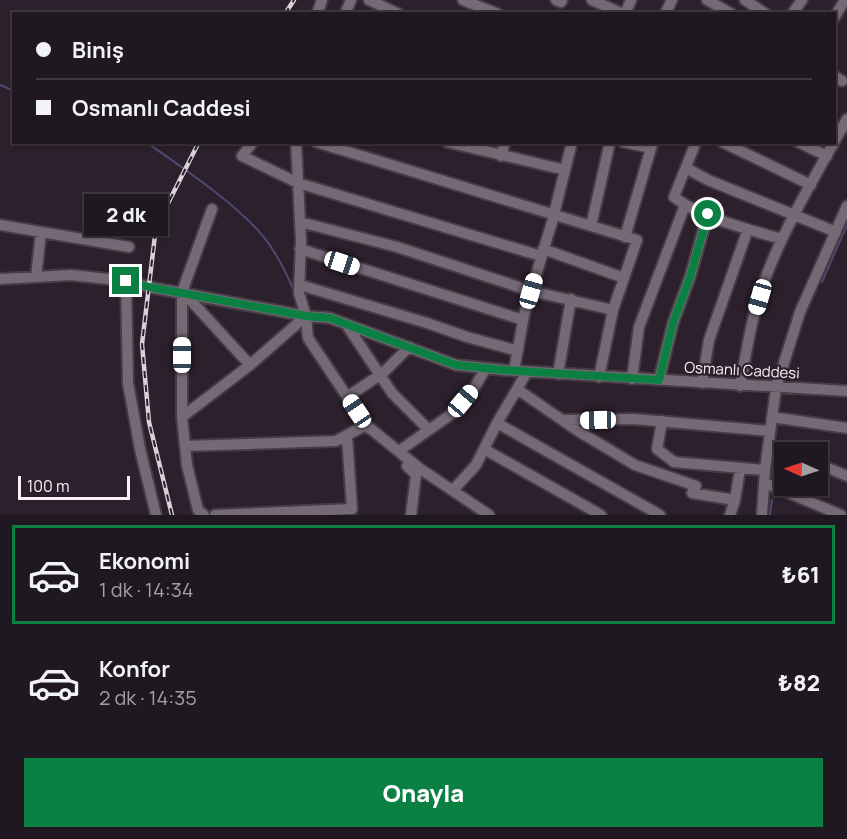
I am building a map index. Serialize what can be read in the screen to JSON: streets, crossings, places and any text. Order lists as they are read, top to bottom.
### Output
{
  "streets": {
    "street": ["Osmanlı Caddesi"]
  },
  "scale_bar": "100 m",
  "north": "left",
  "page": {
    "banner": ["Biniş", "Osmanlı Caddesi"],
    "bubble": "2 dk",
    "scale": "100 m",
    "list": [
      {
        "name": "Ekonomi",
        "note": "1 dk · 14:34",
        "value": "₺61"
      },
      {
        "name": "Konfor",
        "note": "2 dk · 14:35",
        "value": "₺82"
      }
    ],
    "buttons": "Onayla"
  }
}
